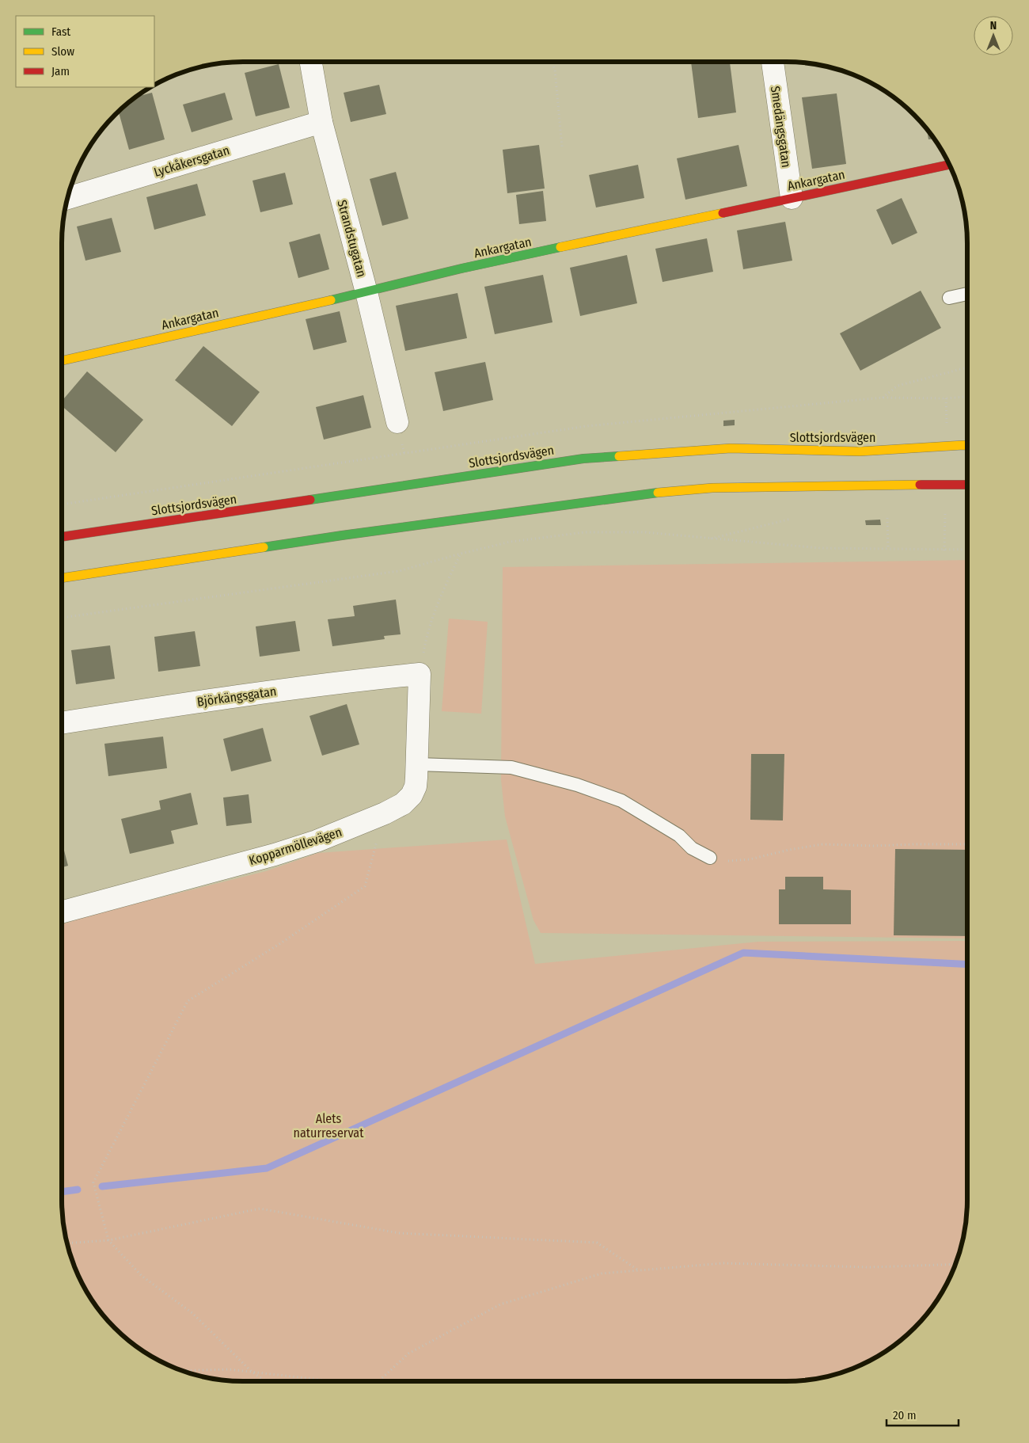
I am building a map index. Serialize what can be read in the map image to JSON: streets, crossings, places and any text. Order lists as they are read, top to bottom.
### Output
{
  "streets": {
    "main road": ["Ankargatan", "Slottsjordsvägen"],
    "street": [
      "Smedängsgatan",
      "Lyckåkersgatan",
      "Strandstugatan",
      "Björkängsgatan",
      "Kopparmöllevägen"
    ]
  },
  "crossings": [
    ["Smedängsgatan", "Ankargatan"],
    ["Lyckåkersgatan", "Strandstugatan"],
    ["Ankargatan", "Strandstugatan"],
    ["Björkängsgatan", "Kopparmöllevägen"]
  ],
  "parks": ["Alets naturreservat"],
  "legend": ["Fast", "Slow", "Jam"],
  "scale_bar": "20 m",
  "north": "top"
}
